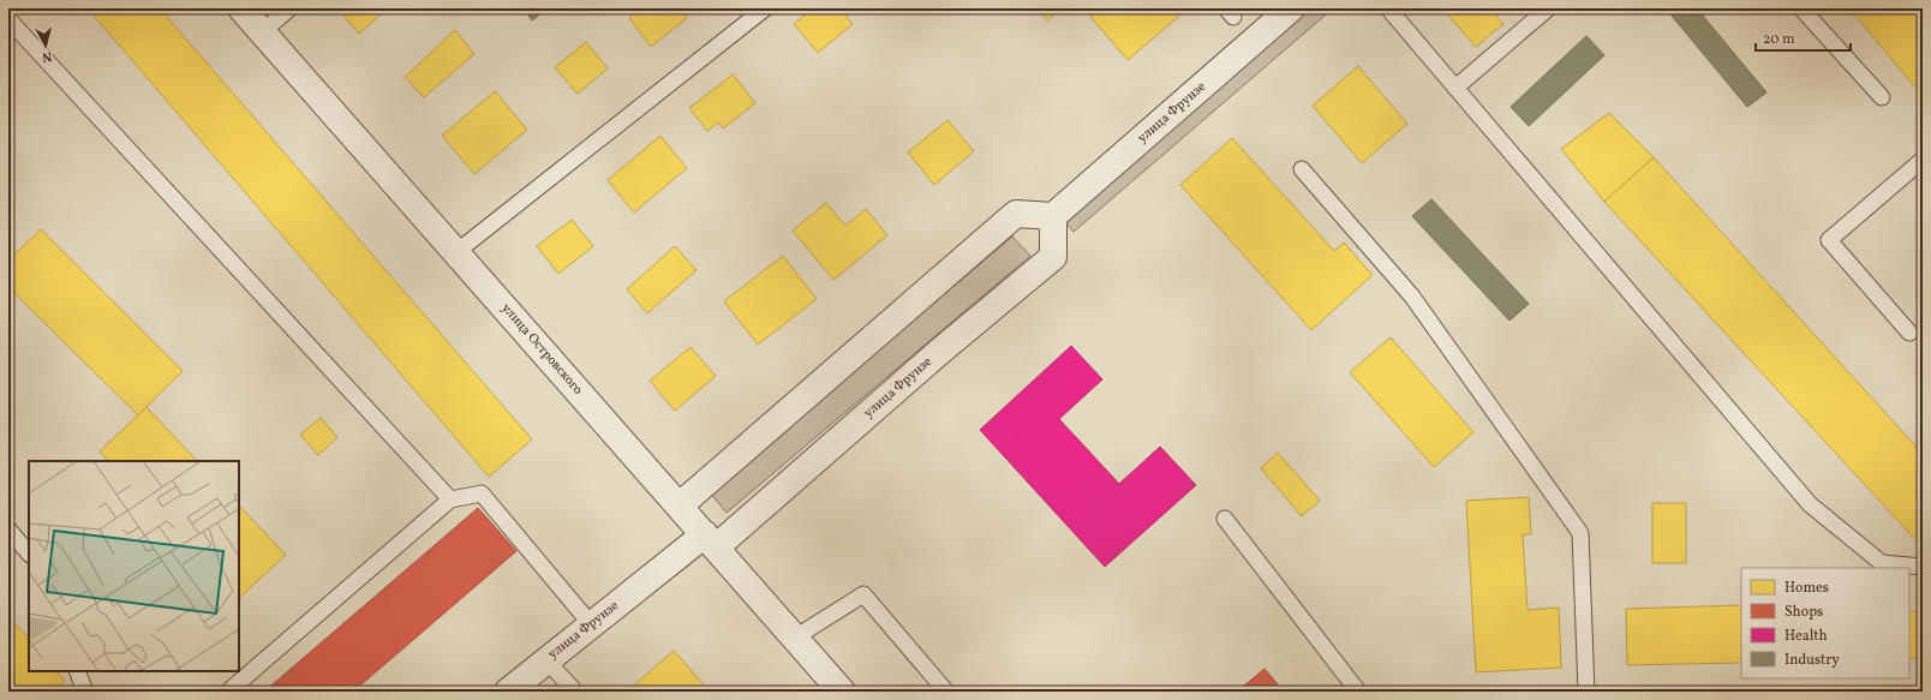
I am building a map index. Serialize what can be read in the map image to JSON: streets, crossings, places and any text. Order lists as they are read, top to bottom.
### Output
{
  "streets": {
    "street": ["улица Фрунзе", "улица Островского"]
  },
  "crossings": [
    ["улица Фрунзе", "улица Островского"]
  ],
  "legend": [
    "Homes",
    "Shops",
    "Health",
    "Industry"
  ],
  "scale_bar": "20 m",
  "north": "bottom"
}
